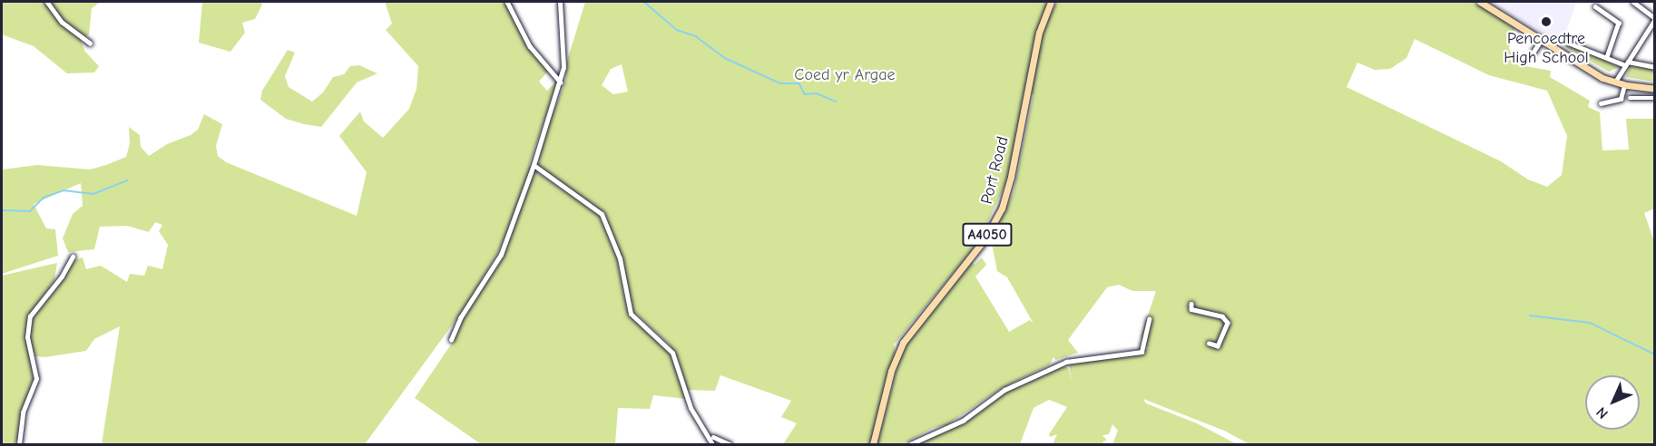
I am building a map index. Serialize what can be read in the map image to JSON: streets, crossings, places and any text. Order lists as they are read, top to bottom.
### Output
{
  "streets": {
    "main road": ["Port Road", "A4050"]
  },
  "parks": ["Coed yr Argae"],
  "places": ["Pencoedtre High School"],
  "north": "bottom left"
}
